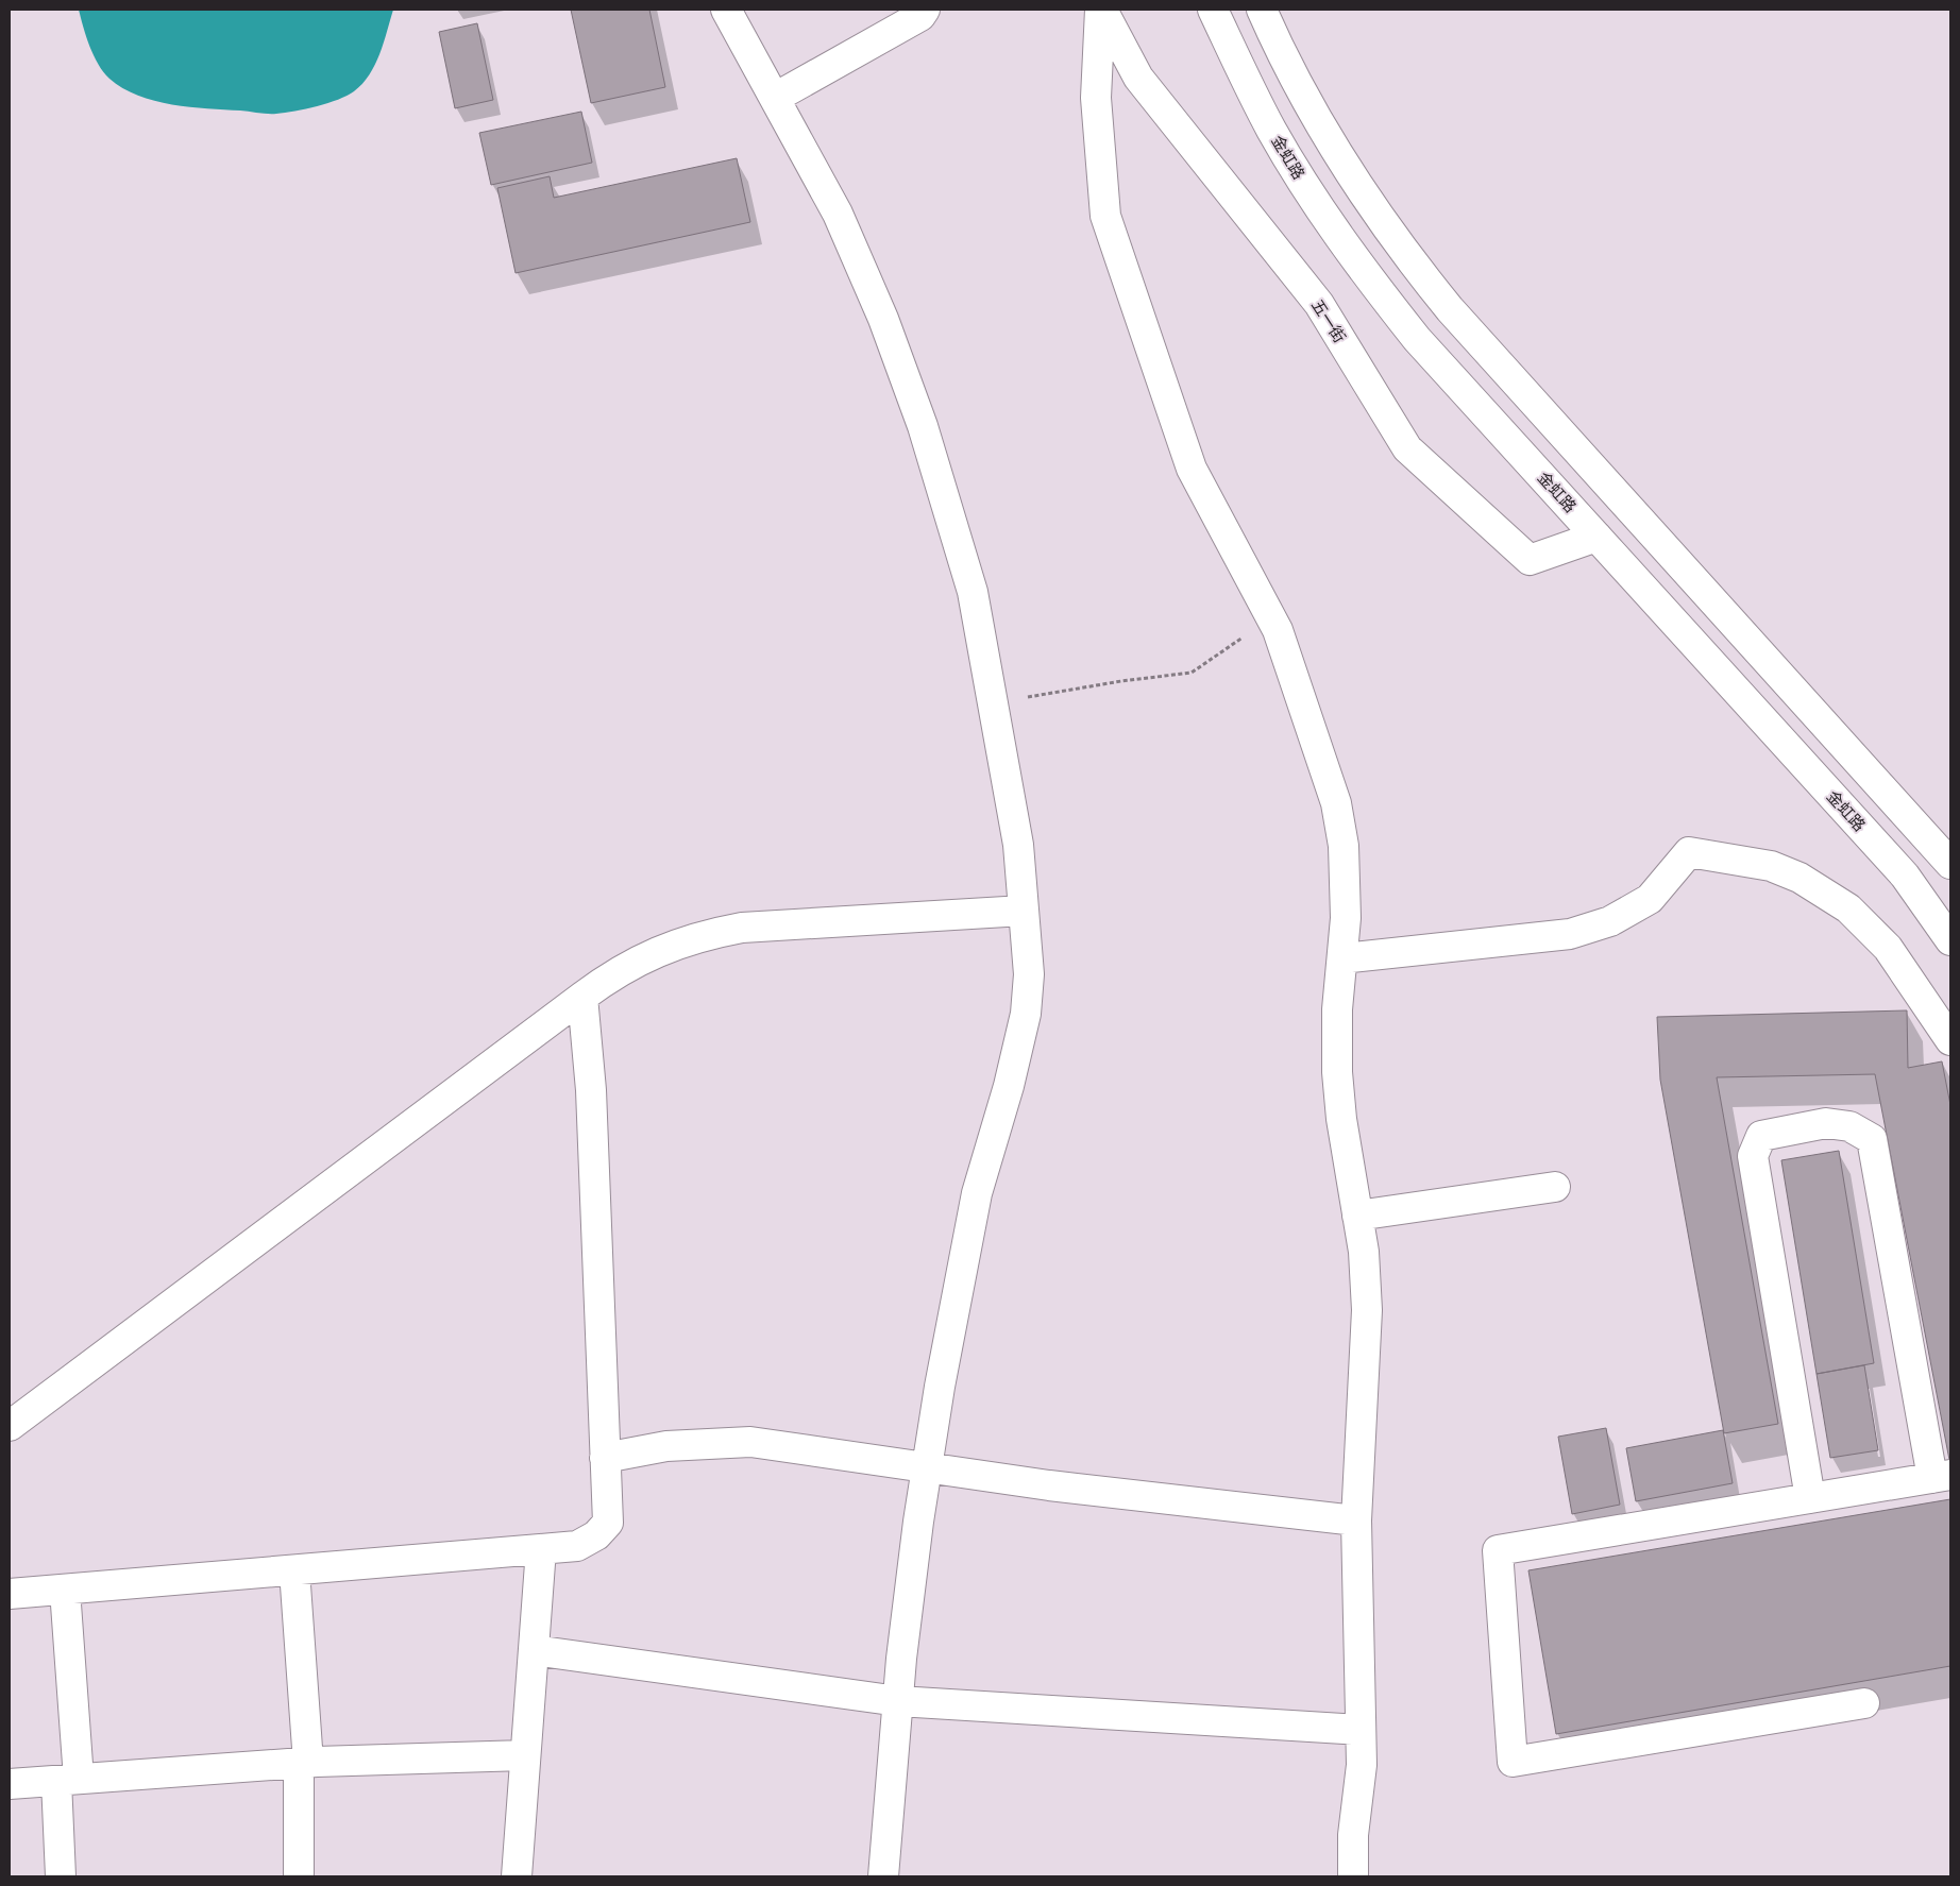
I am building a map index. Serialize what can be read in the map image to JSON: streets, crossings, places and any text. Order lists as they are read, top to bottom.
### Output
{
  "streets": {
    "street": ["金虹路", "五一街"]
  },
  "crossings": [
    ["金虹路", "五一街"]
  ]
}
